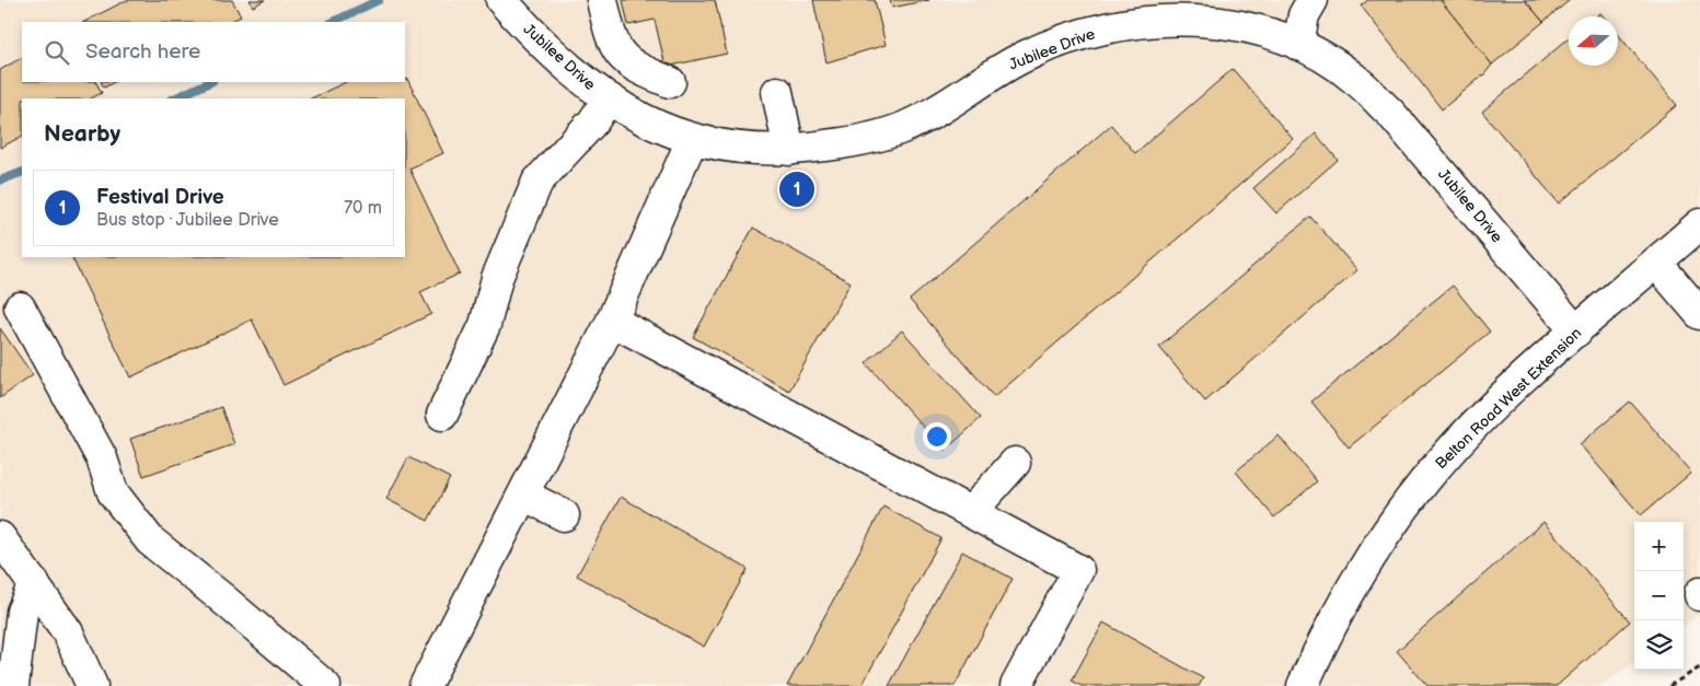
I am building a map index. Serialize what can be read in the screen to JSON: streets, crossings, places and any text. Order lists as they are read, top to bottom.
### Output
{
  "streets": {
    "street": ["Jubilee Drive", "Belton Road West Extension"]
  },
  "crossings": [
    ["Jubilee Drive", "Belton Road West Extension"]
  ],
  "north": "left",
  "page": {
    "search": "Search here",
    "heading": "Nearby",
    "pins": "1",
    "list": [
      {
        "mark": "1",
        "name": "Festival Drive",
        "note": "Bus stop · Jubilee Drive",
        "value": "70 m"
      }
    ],
    "map_buttons": ["+", "−"]
  }
}
